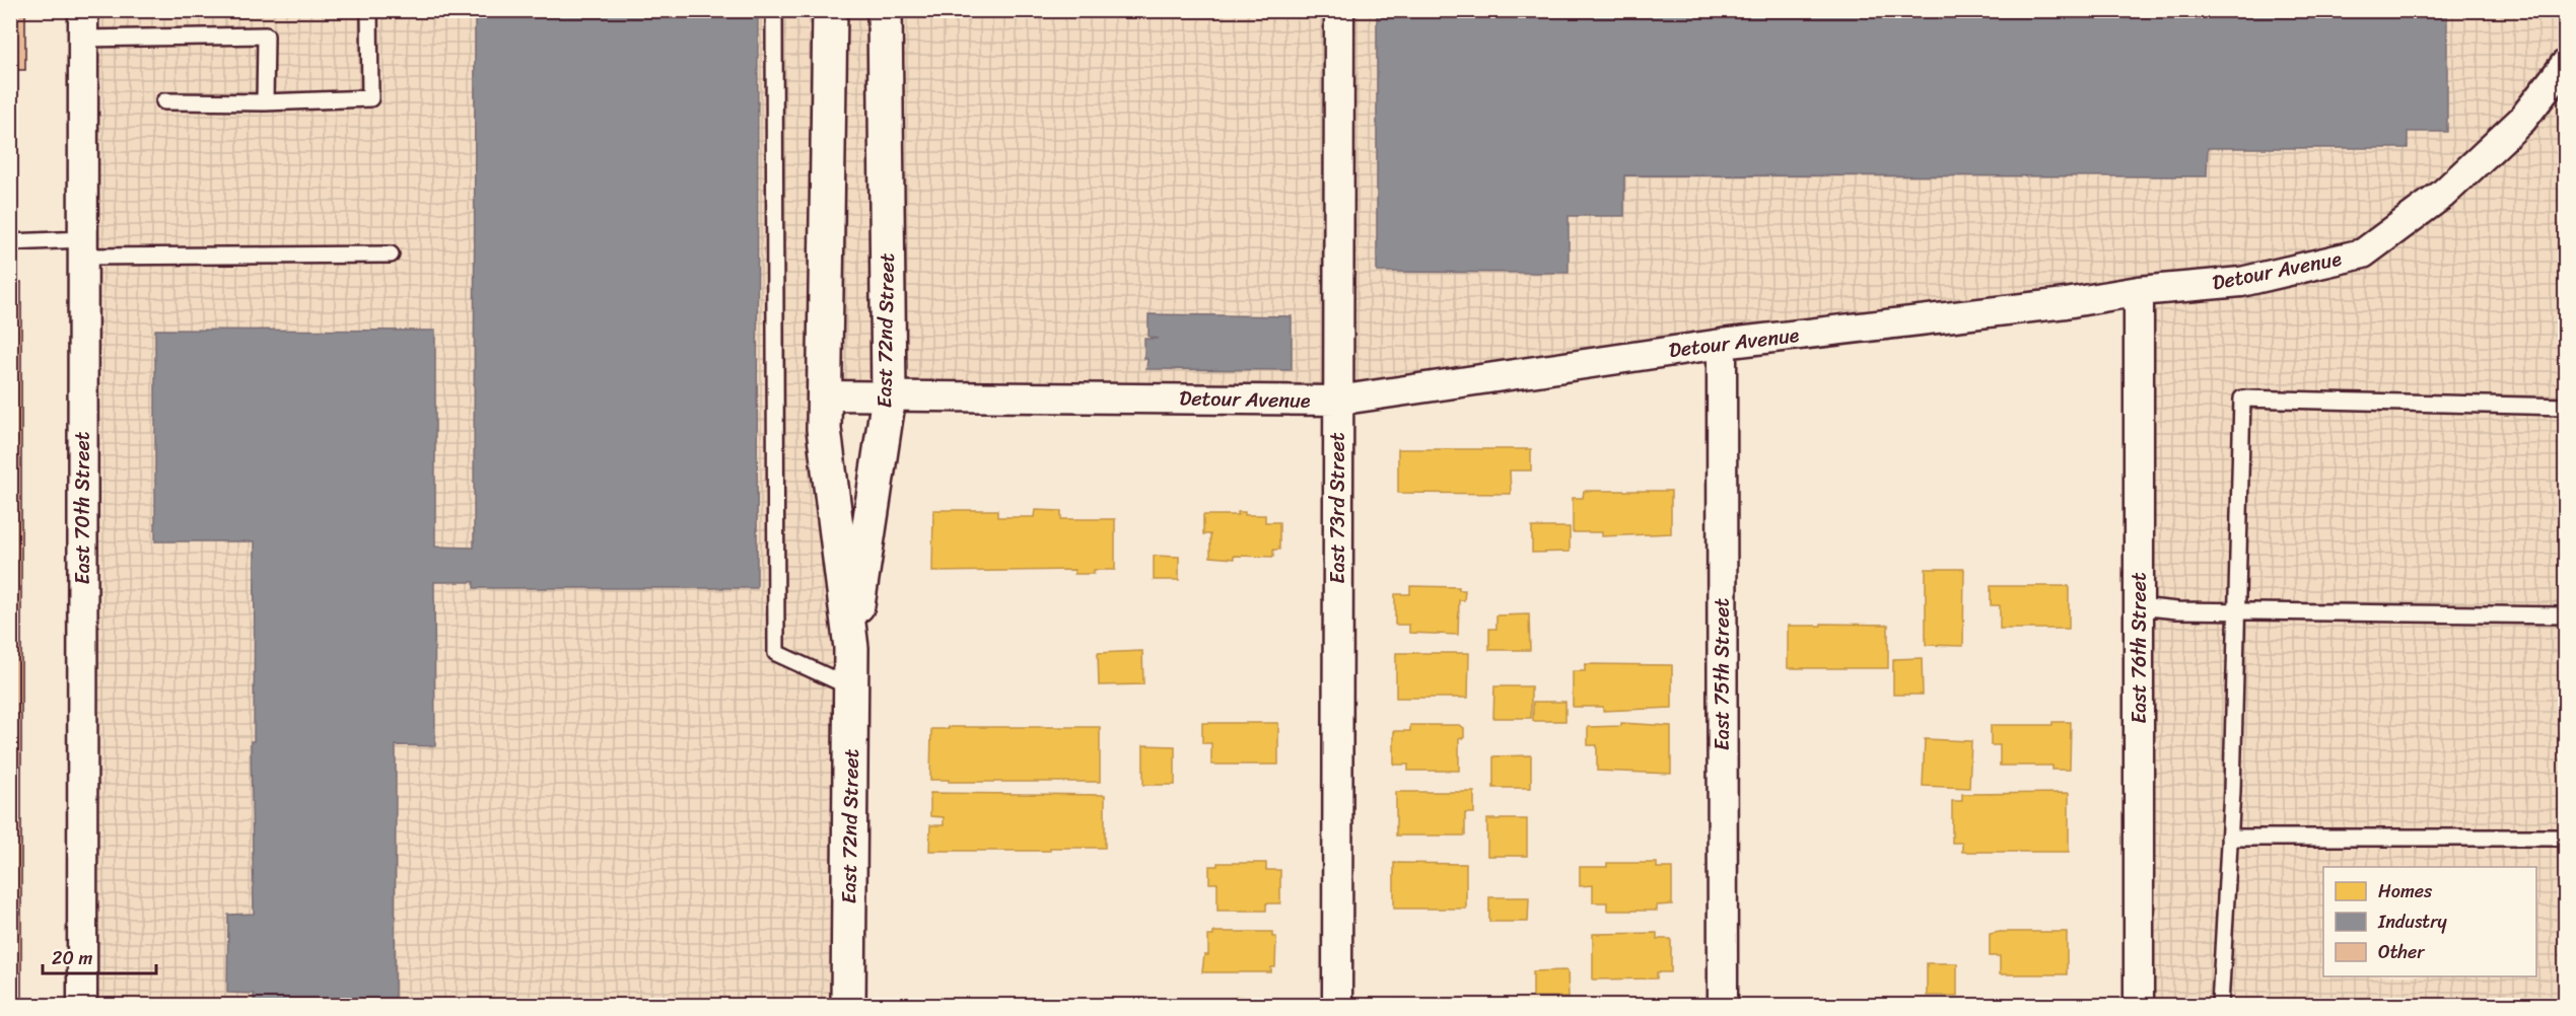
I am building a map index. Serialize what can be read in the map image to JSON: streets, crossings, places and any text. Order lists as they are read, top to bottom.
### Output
{
  "streets": {
    "main road": ["East 72nd Street"],
    "street": [
      "Detour Avenue",
      "East 70th Street",
      "East 73rd Street",
      "East 76th Street",
      "East 75th Street"
    ]
  },
  "crossings": [
    ["Detour Avenue", "East 72nd Street"],
    ["Detour Avenue", "East 73rd Street"],
    ["Detour Avenue", "East 76th Street"],
    ["Detour Avenue", "East 75th Street"]
  ],
  "legend": ["Homes", "Industry", "Other"],
  "scale_bar": "20 m"
}
